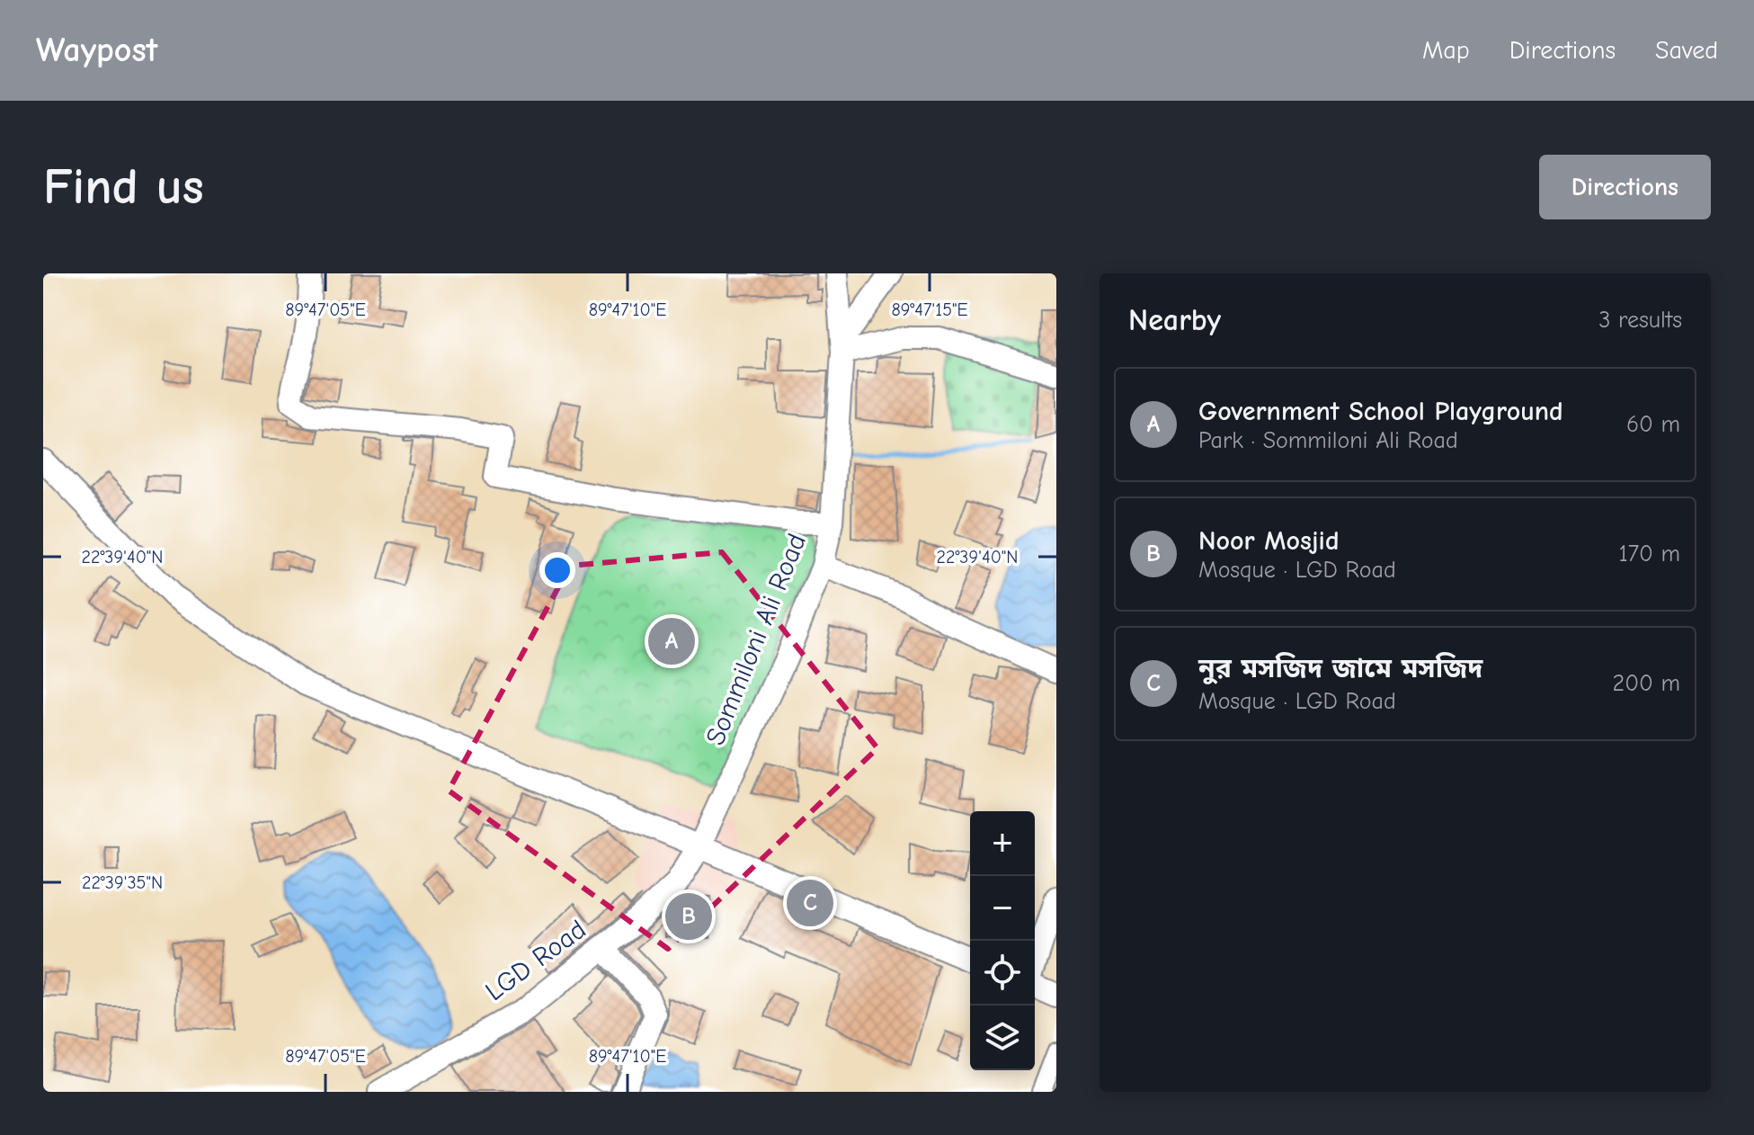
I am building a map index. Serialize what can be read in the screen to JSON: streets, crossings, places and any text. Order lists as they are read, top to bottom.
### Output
{
  "streets": {
    "main road": ["LGD Road"],
    "street": ["Sommiloni Ali Road"]
  },
  "crossings": [
    ["Sommiloni Ali Road", "LGD Road"]
  ],
  "page": {
    "header": "Waypost",
    "nav": ["Map", "Directions", "Saved"],
    "buttons": "Directions",
    "title": "Find us",
    "heading": ["Nearby", "3 results"],
    "list": [
      {
        "mark": "A",
        "name": "Government School Playground",
        "note": "Park · Sommiloni Ali Road",
        "value": "60 m"
      },
      {
        "mark": "B",
        "name": "Noor Mosjid",
        "note": "Mosque · LGD Road",
        "value": "170 m"
      },
      {
        "mark": "C",
        "name": "নুর মসজিদ জামে মসজিদ",
        "note": "Mosque · LGD Road",
        "value": "200 m"
      }
    ],
    "pins": ["A", "C", "B"],
    "map_buttons": ["+", "−"]
  },
  "coordinates": [
    "89°47'05\"E",
    "89°47'10\"E",
    "89°47'15\"E",
    "22°39'40\"N",
    "22°39'35\"N"
  ]
}
